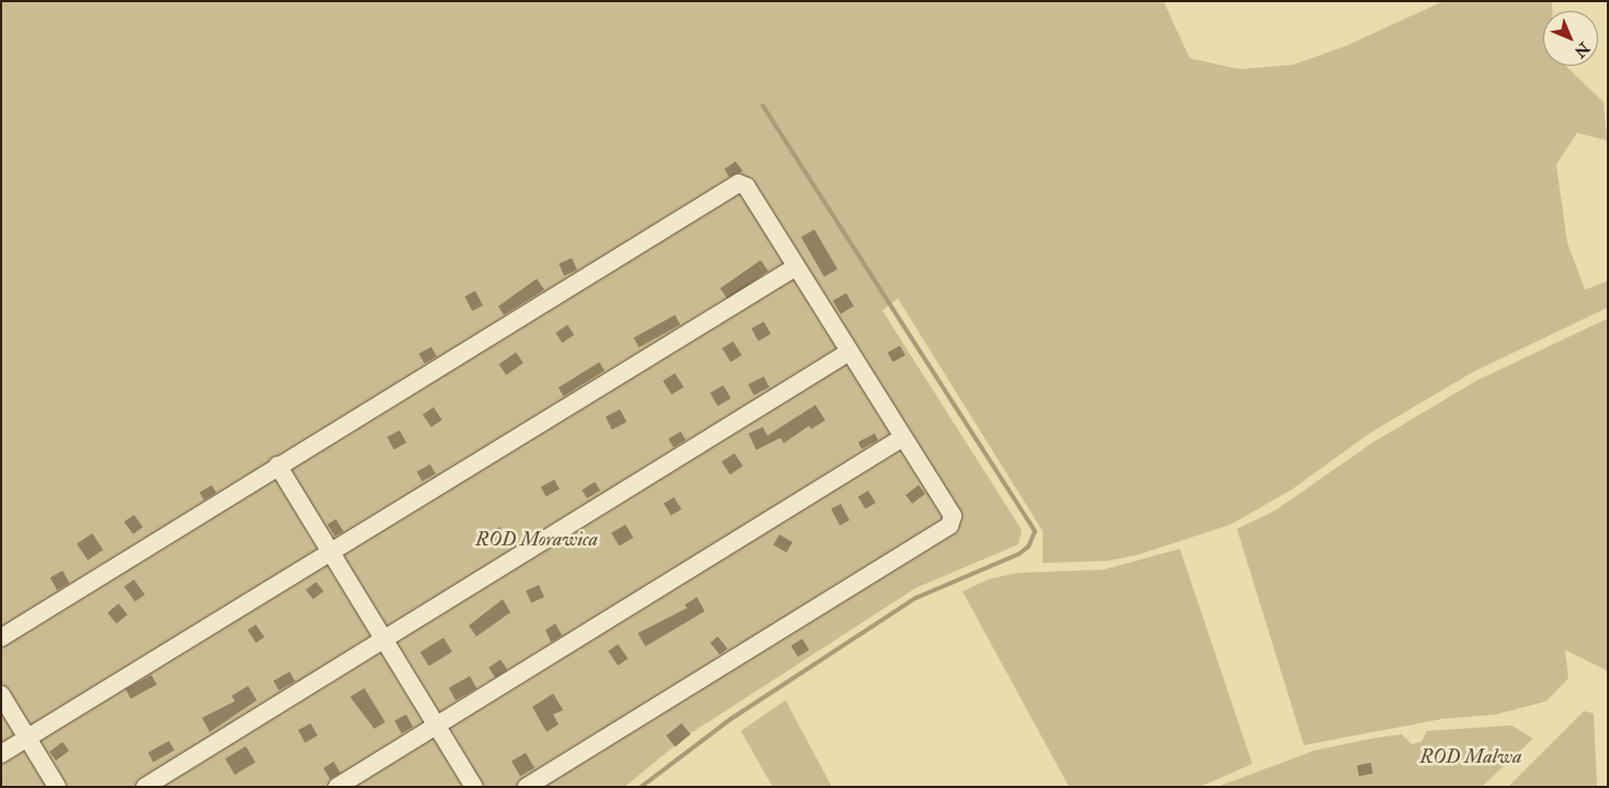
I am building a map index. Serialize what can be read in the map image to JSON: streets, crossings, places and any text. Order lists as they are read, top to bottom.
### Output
{
  "parks": ["ROD Morawica", "ROD Malwa"],
  "north": "bottom right"
}
